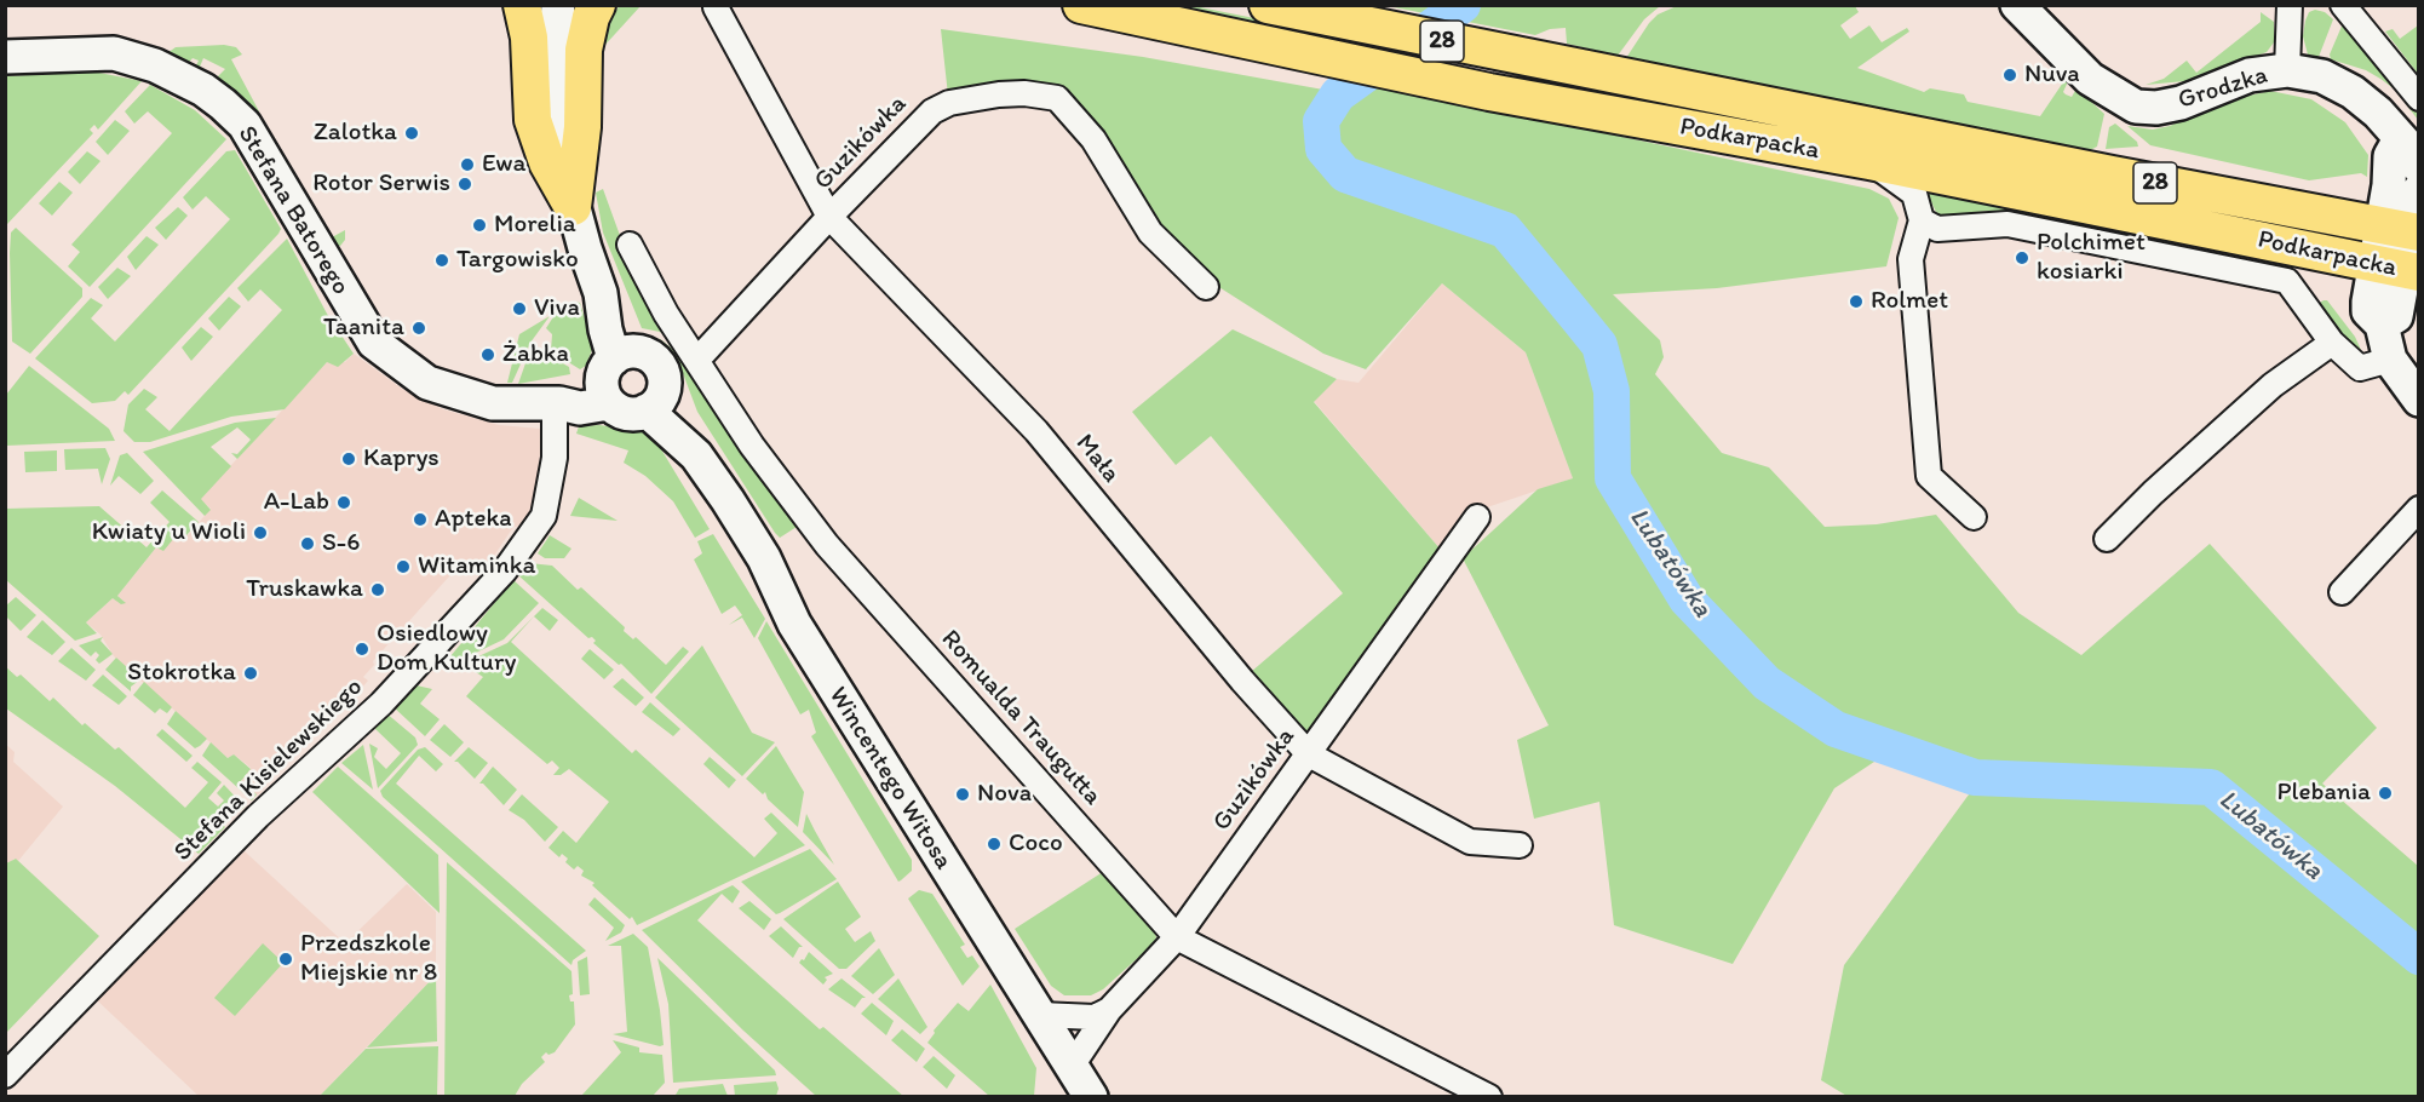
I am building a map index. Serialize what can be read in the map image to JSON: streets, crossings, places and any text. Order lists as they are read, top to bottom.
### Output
{
  "streets": {
    "main road": ["28", "Podkarpacka"],
    "street": [
      "Grodzka",
      "Guzikówka",
      "Stefana Batorego",
      "Mała",
      "Romualda Traugutta",
      "Stefana Kisielewskiego",
      "Wincentego Witosa"
    ]
  },
  "crossings": [
    ["Guzikówka", "Mała"],
    ["Guzikówka", "Romualda Traugutta"],
    ["Guzikówka", "Wincentego Witosa"],
    ["Stefana Batorego", "Stefana Kisielewskiego"],
    ["Stefana Batorego", "Wincentego Witosa"]
  ],
  "water": ["Lubatówka"],
  "places": [
    "Nuva",
    "Zalotka",
    "Ewa",
    "Rotor Serwis",
    "Morelia",
    "Polchimet kosiarki",
    "Targowisko",
    "Rolmet",
    "Viva",
    "Taanita",
    "Żabka",
    "Kaprys",
    "A-Lab",
    "Apteka",
    "Kwiaty u Wioli",
    "S-6",
    "Witaminka",
    "Truskawka",
    "Osiedlowy Dom Kultury",
    "Stokrotka",
    "Plebania",
    "Nova",
    "Coco",
    "Przedszkole Miejskie nr 8"
  ]
}
